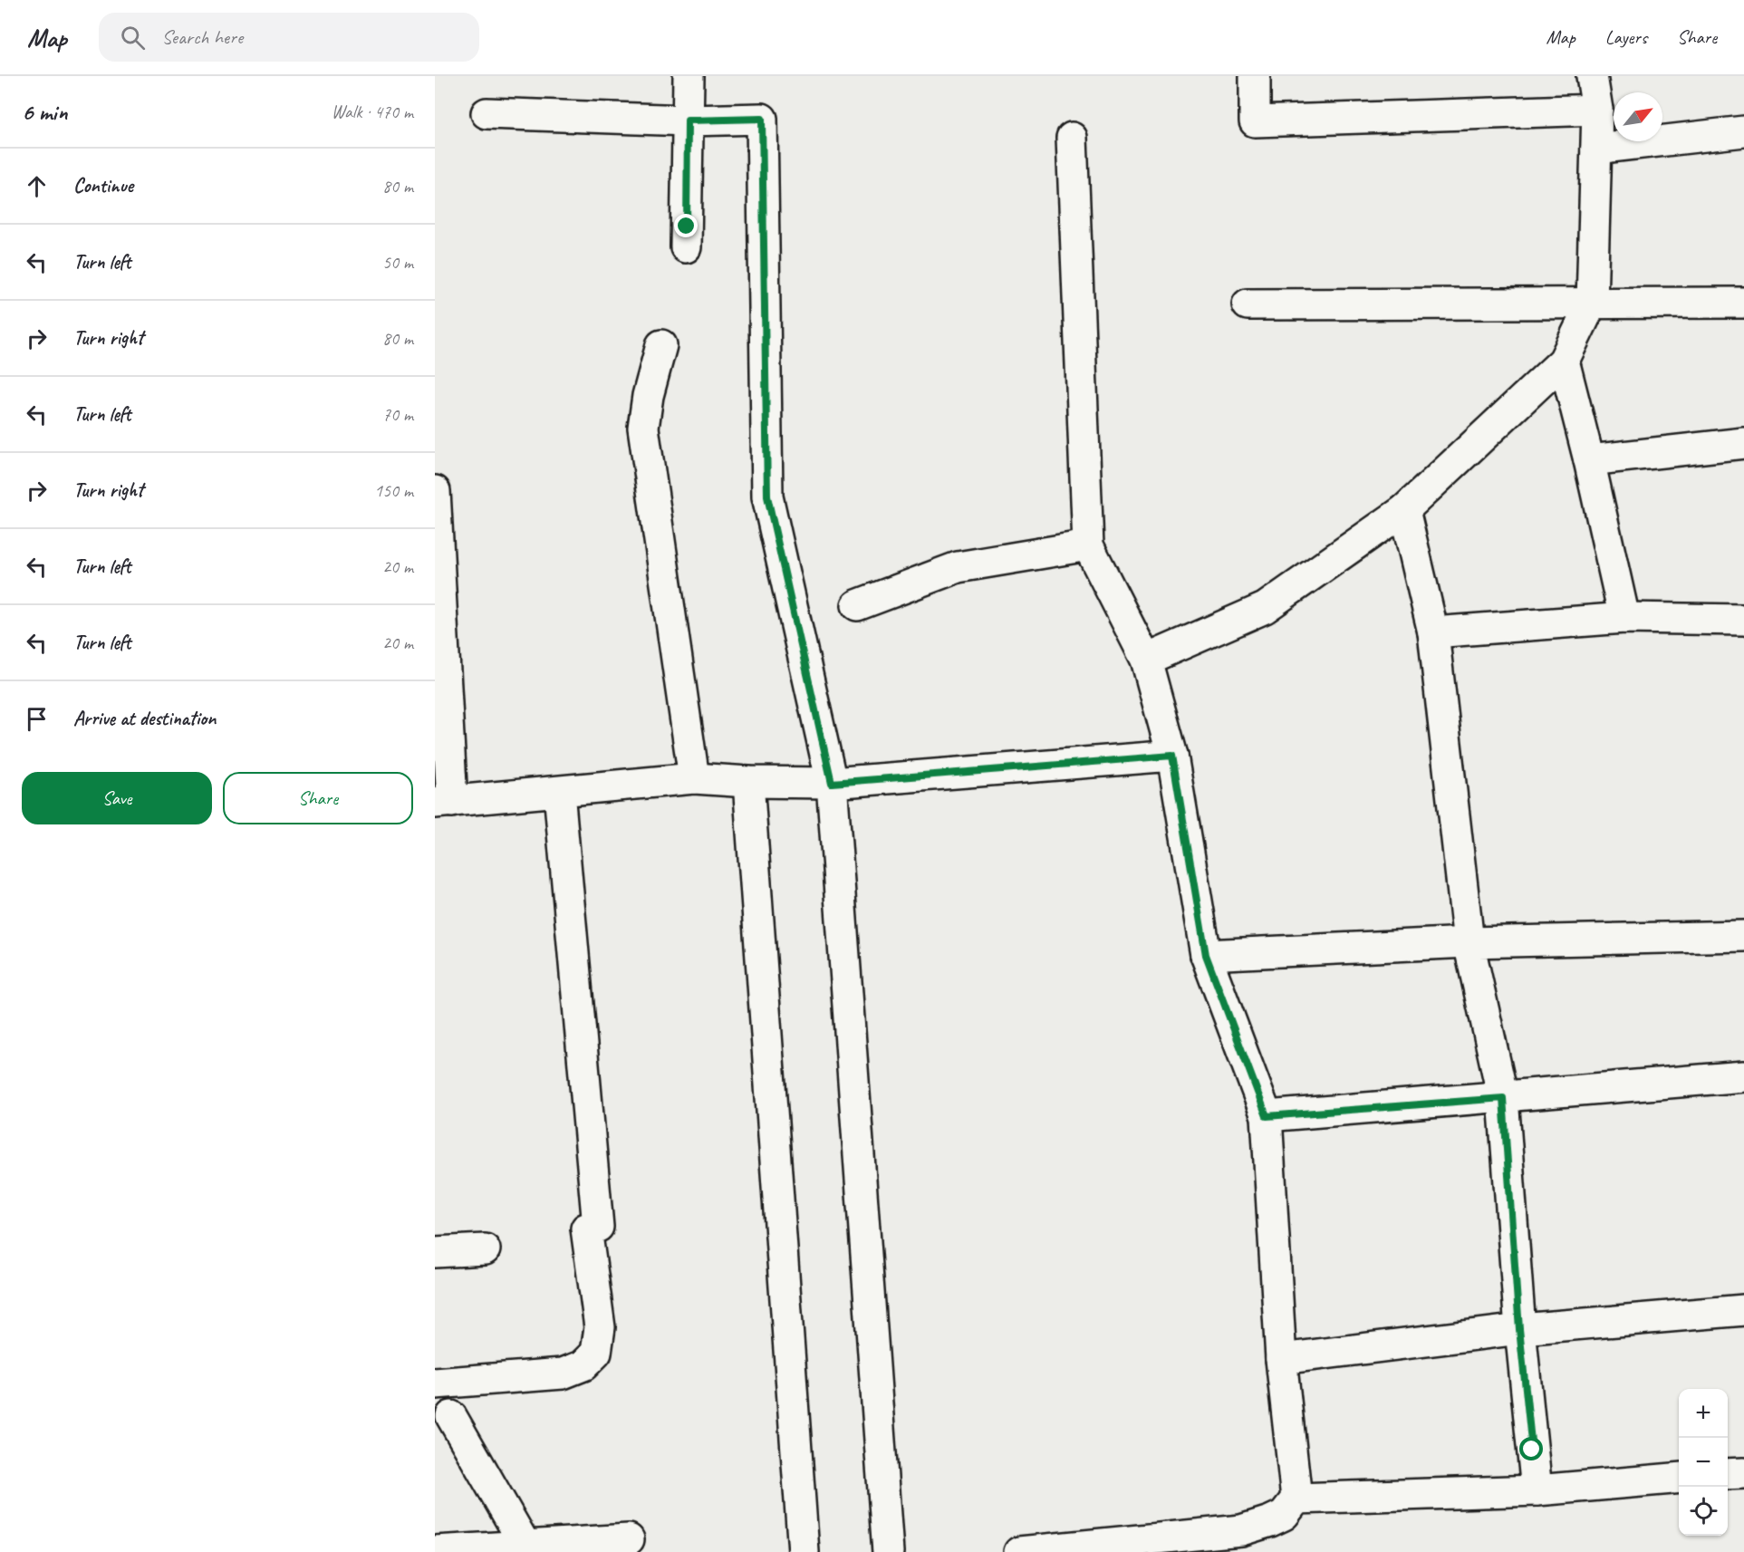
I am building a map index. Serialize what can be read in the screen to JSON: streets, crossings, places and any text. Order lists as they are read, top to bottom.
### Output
{
  "north": "top right",
  "page": {
    "header": "Map",
    "search": "Search here",
    "nav": ["Map", "Layers", "Share"],
    "heading": ["6 min", "Walk · 470 m"],
    "list": [
      ["Continue", "80 m"],
      ["Turn left", "50 m"],
      ["Turn right", "80 m"],
      ["Turn left", "70 m"],
      ["Turn right", "150 m"],
      ["Turn left", "20 m"],
      ["Turn left", "20 m"],
      "Arrive at destination"
    ],
    "buttons": ["Save", "Share"],
    "map_buttons": ["+", "−"]
  }
}
